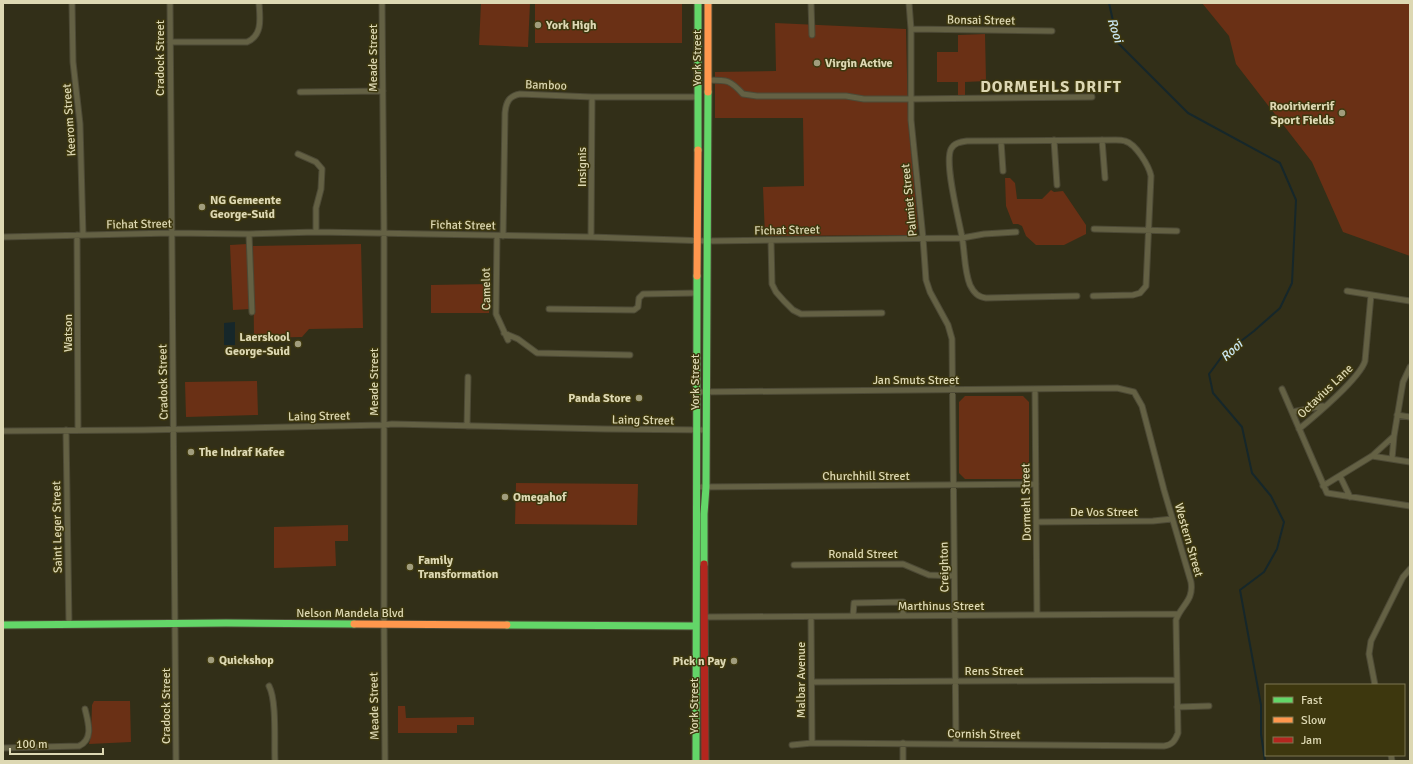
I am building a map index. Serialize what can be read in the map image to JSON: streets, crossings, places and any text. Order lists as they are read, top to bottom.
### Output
{
  "streets": {
    "main road": ["York Street", "Nelson Mandela Blvd"],
    "street": [
      "Bonsai Street",
      "Cradock Street",
      "Meade Street",
      "Bamboo",
      "Keerom Street",
      "Insignis",
      "Palmiet Street",
      "Fichat Street",
      "Camelot",
      "Watson",
      "Jan Smuts Street",
      "Octavius Lane",
      "Laing Street",
      "Churchhill Street",
      "Dormehl Street",
      "De Vos Street",
      "Saint Leger Street",
      "Western Street",
      "Ronald Street",
      "Creighton",
      "Marthinus Street",
      "Rens Street",
      "Malbar Avenue",
      "Cornish Street"
    ]
  },
  "crossings": [
    ["Bonsai Street", "Palmiet Street"],
    ["Cradock Street", "Fichat Street"],
    ["Cradock Street", "Laing Street"],
    ["Cradock Street", "Nelson Mandela Blvd"],
    ["Meade Street", "Fichat Street"],
    ["Meade Street", "Laing Street"],
    ["Meade Street", "Nelson Mandela Blvd"],
    ["York Street", "Bamboo"],
    ["York Street", "Fichat Street"],
    ["York Street", "Jan Smuts Street"],
    ["York Street", "Laing Street"],
    ["York Street", "Churchhill Street"],
    ["York Street", "Marthinus Street"],
    ["York Street", "Nelson Mandela Blvd"],
    ["Bamboo", "Insignis"],
    ["Bamboo", "Fichat Street"],
    ["Keerom Street", "Fichat Street"],
    ["Keerom Street", "Watson"],
    ["Insignis", "Fichat Street"],
    ["Palmiet Street", "Fichat Street"],
    ["Palmiet Street", "Jan Smuts Street"],
    ["Palmiet Street", "Creighton"],
    ["Fichat Street", "Camelot"],
    ["Fichat Street", "Watson"],
    ["Watson", "Laing Street"],
    ["Jan Smuts Street", "Dormehl Street"],
    ["Jan Smuts Street", "Western Street"],
    ["Jan Smuts Street", "Creighton"],
    ["Laing Street", "Saint Leger Street"],
    ["Churchhill Street", "Dormehl Street"],
    ["Churchhill Street", "Creighton"],
    ["Dormehl Street", "De Vos Street"],
    ["Dormehl Street", "Marthinus Street"],
    ["De Vos Street", "Western Street"],
    ["Saint Leger Street", "Nelson Mandela Blvd"],
    ["Western Street", "Marthinus Street"],
    ["Western Street", "Rens Street"],
    ["Western Street", "Cornish Street"],
    ["Ronald Street", "Creighton"],
    ["Creighton", "Marthinus Street"],
    ["Creighton", "Rens Street"],
    ["Creighton", "Cornish Street"],
    ["Marthinus Street", "Malbar Avenue"],
    ["Rens Street", "Malbar Avenue"],
    ["Malbar Avenue", "Cornish Street"]
  ],
  "districts": ["DORMEHLS DRIFT"],
  "water": ["Rooi"],
  "places": [
    "York High",
    "Virgin Active",
    "Rooirivierrif Sport Fields",
    "NG Gemeente George-Suid",
    "Laerskool George-Suid",
    "Panda Store",
    "The Indraf Kafee",
    "Omegahof",
    "Family Transformation",
    "Quickshop",
    "Pick n Pay"
  ],
  "legend": ["Fast", "Slow", "Jam"],
  "scale_bar": "100 m"
}
